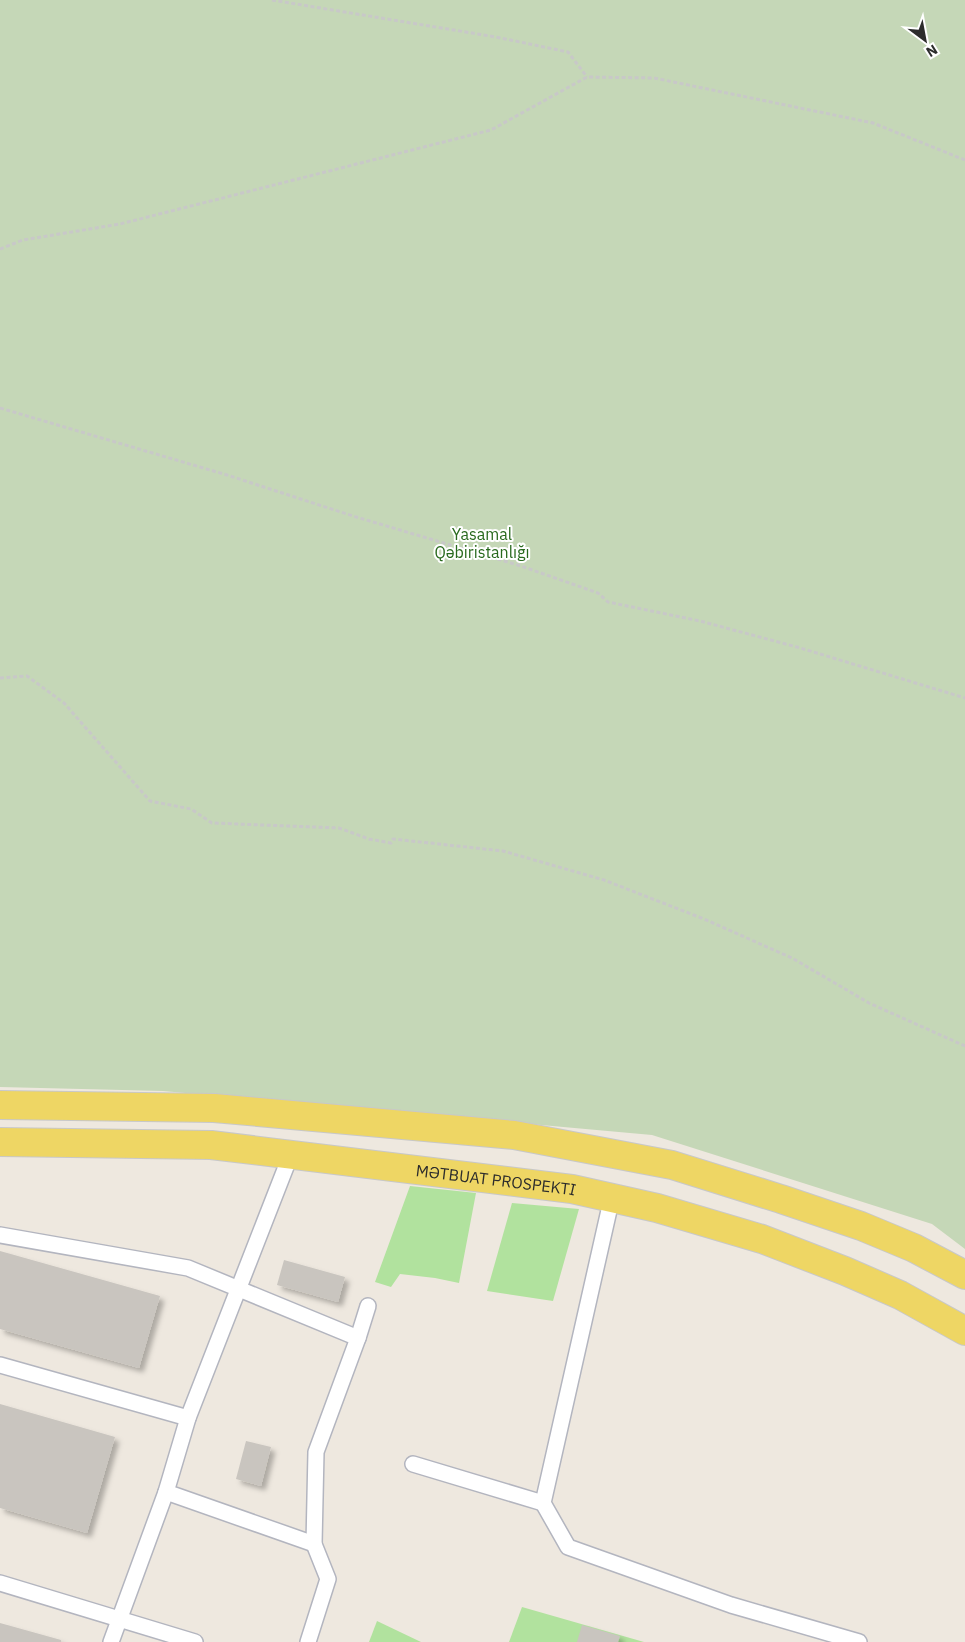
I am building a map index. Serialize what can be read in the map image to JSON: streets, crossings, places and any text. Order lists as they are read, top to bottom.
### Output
{
  "streets": {
    "main road": ["MƏTBUAT PROSPEKTI"]
  },
  "parks": ["Yasamal Qəbiristanlığı"],
  "north": "bottom right"
}
